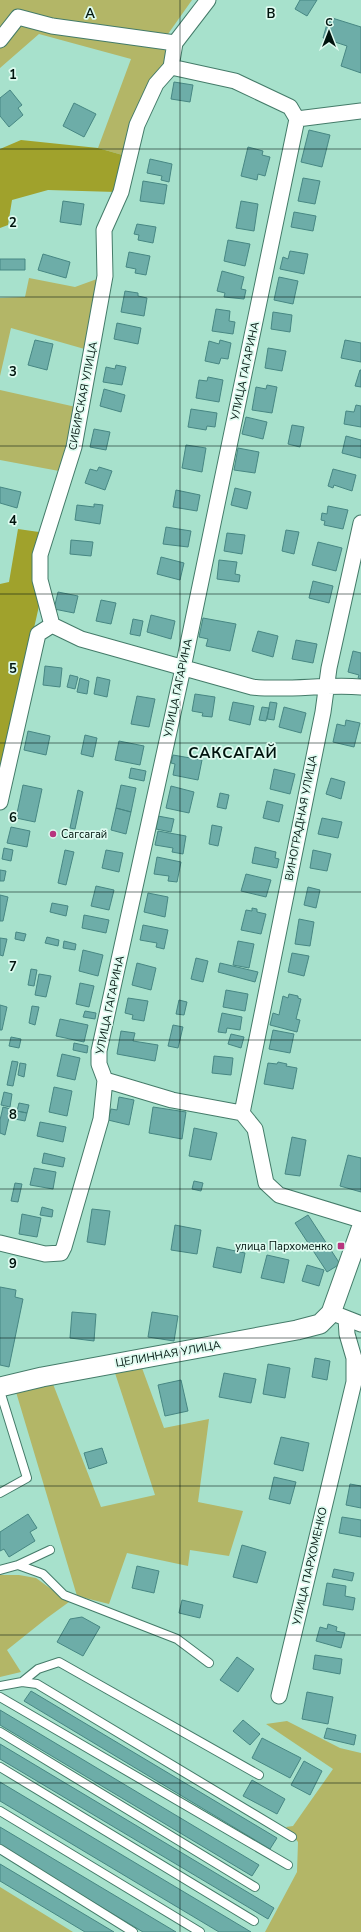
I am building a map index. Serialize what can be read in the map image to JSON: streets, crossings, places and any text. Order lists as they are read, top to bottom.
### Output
{
  "streets": {
    "street": [
      "УЛИЦА ГАГАРИНА",
      "СИБИРСКАЯ УЛИЦА",
      "ВИНОГРАДНАЯ УЛИЦА",
      "ЦЕЛИННАЯ УЛИЦА",
      "УЛИЦА ПАРХОМЕНКО"
    ]
  },
  "crossings": [
    ["ЦЕЛИННАЯ УЛИЦА", "УЛИЦА ПАРХОМЕНКО"]
  ],
  "districts": ["САКСАГАЙ"],
  "places": {
    "other": ["Сагсагай"],
    "transit": ["улица Пархоменко"]
  },
  "north": "top",
  "grid": {
    "columns": ["A", "B"],
    "rows": [
      "1",
      "2",
      "3",
      "4",
      "5",
      "6",
      "7",
      "8",
      "9"
    ]
  }
}
